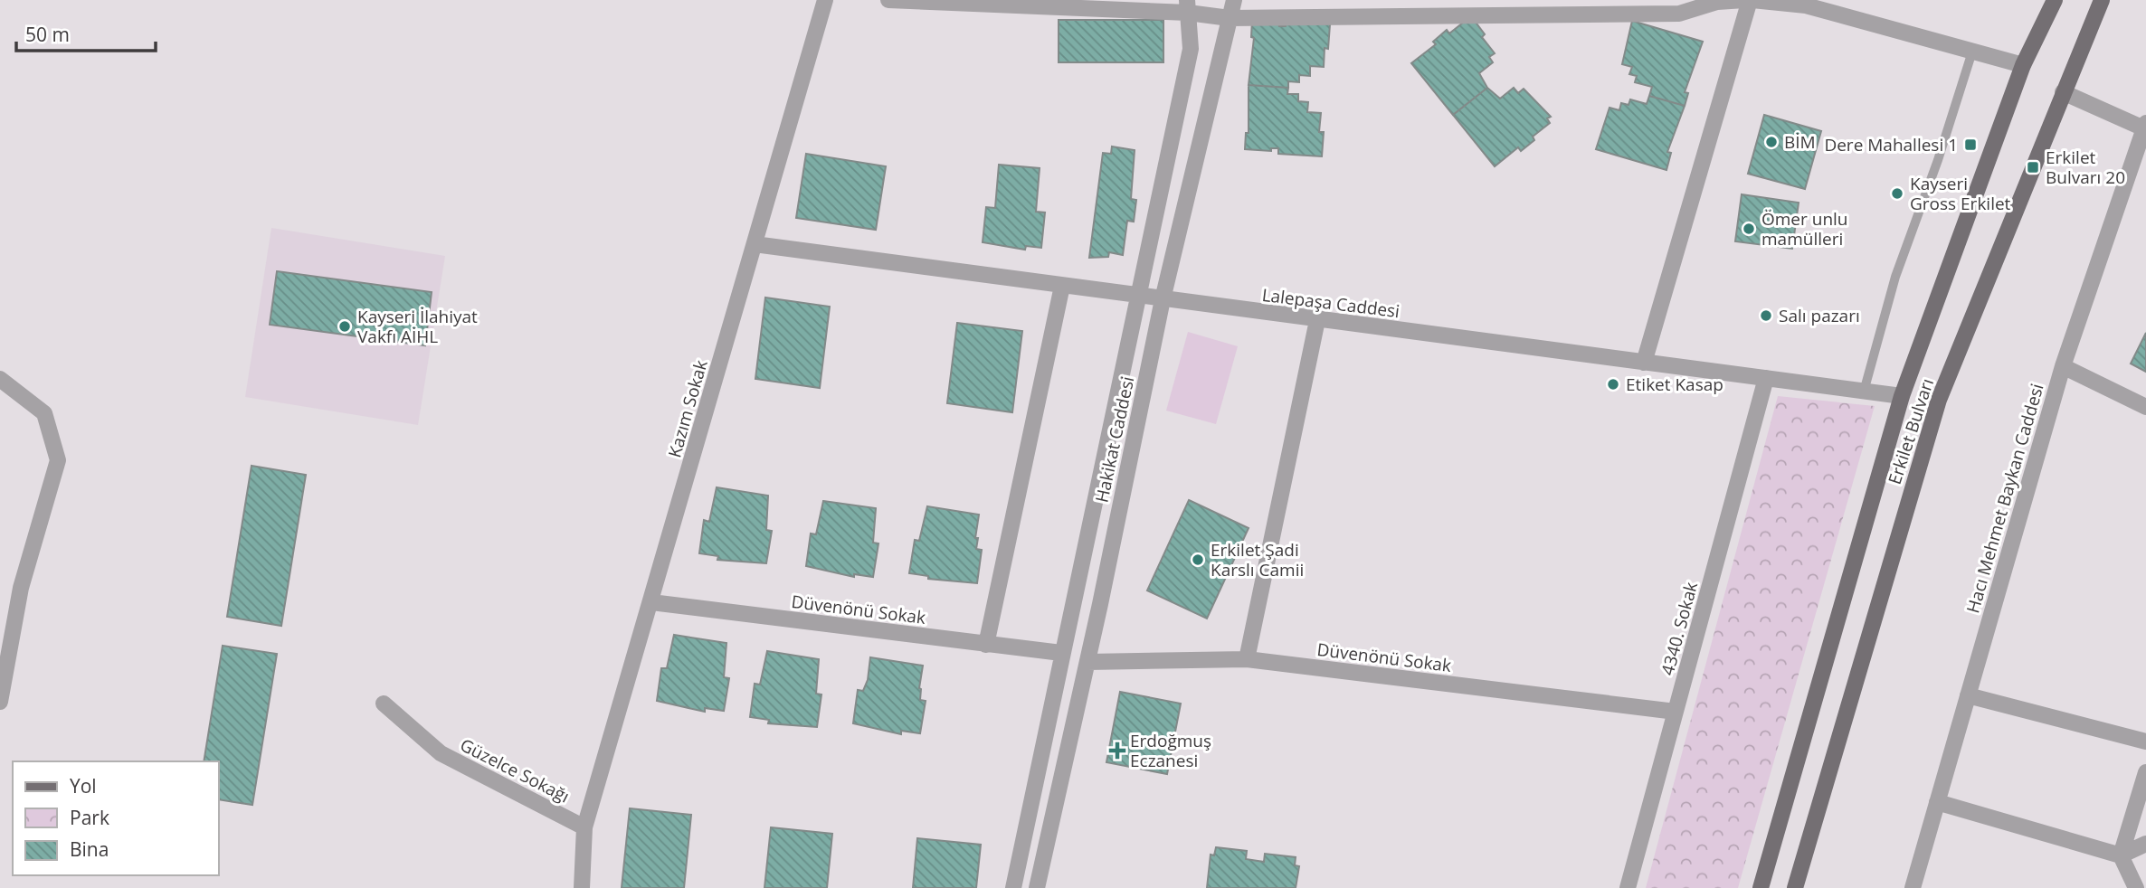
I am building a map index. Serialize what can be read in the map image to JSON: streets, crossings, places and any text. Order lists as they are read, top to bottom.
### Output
{
  "streets": {
    "main road": ["Erkilet Bulvarı"],
    "street": [
      "Lalepaşa Caddesi",
      "Kazım Sokak",
      "Hakikat Caddesi",
      "Hacı Mehmet Baykan Caddesi",
      "Düvenönü Sokak",
      "4340. Sokak",
      "Güzelce Sokağı"
    ]
  },
  "crossings": [
    ["Lalepaşa Caddesi", "Kazım Sokak"],
    ["Lalepaşa Caddesi", "Erkilet Bulvarı"],
    ["Lalepaşa Caddesi", "Hakikat Caddesi"],
    ["Lalepaşa Caddesi", "4340. Sokak"],
    ["Kazım Sokak", "Düvenönü Sokak"],
    ["Kazım Sokak", "Güzelce Sokağı"],
    ["Hakikat Caddesi", "Düvenönü Sokak"],
    ["Düvenönü Sokak", "4340. Sokak"]
  ],
  "places": {
    "other": [
      "BİM",
      "Kayseri Gross Erkilet",
      "Ömer unlu mamülleri",
      "Salı pazarı",
      "Kayseri İlahiyat Vakfı AİHL",
      "Etiket Kasap",
      "Erkilet Şadi Karslı Camii"
    ],
    "transit": ["Dere Mahallesi 1", "Erkilet Bulvarı 20"],
    "health": ["Erdoğmuş Eczanesi"]
  },
  "legend": ["Yol", "Park", "Bina"],
  "scale_bar": "50 m"
}
